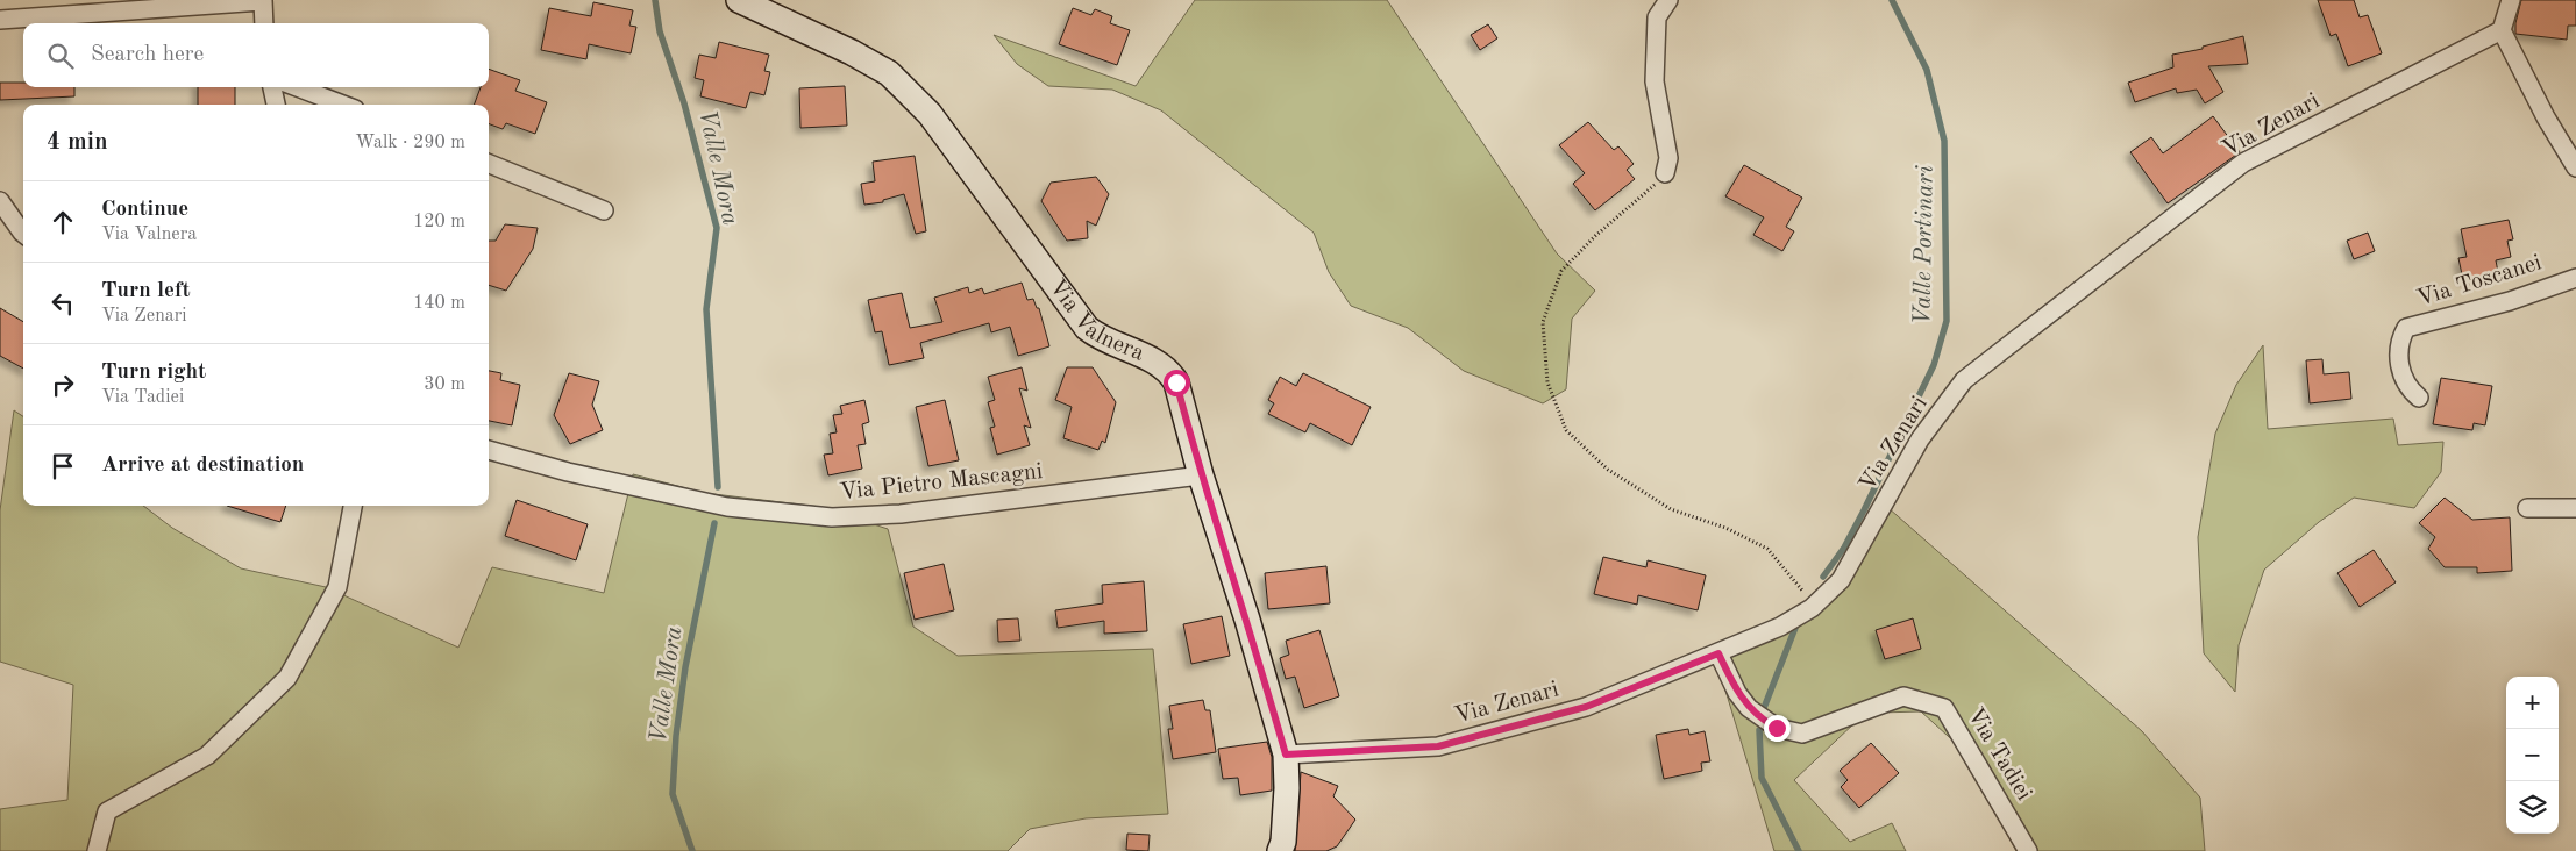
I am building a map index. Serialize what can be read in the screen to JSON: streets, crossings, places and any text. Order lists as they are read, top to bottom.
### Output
{
  "streets": {
    "street": [
      "Via Zenari",
      "Via Toscanei",
      "Via Valnera",
      "Via Pietro Mascagni",
      "Via Tadiei"
    ]
  },
  "crossings": [
    ["Via Zenari", "Via Valnera"],
    ["Via Zenari", "Via Tadiei"],
    ["Via Valnera", "Via Pietro Mascagni"]
  ],
  "water": ["Valle Mora", "Valle Portinari"],
  "page": {
    "search": "Search here",
    "heading": ["4 min", "Walk · 290 m"],
    "list": [
      ["Continue", "Via Valnera", "120 m"],
      ["Turn left", "Via Zenari", "140 m"],
      ["Turn right", "Via Tadiei", "30 m"],
      "Arrive at destination"
    ],
    "map_buttons": ["+", "−"]
  }
}
